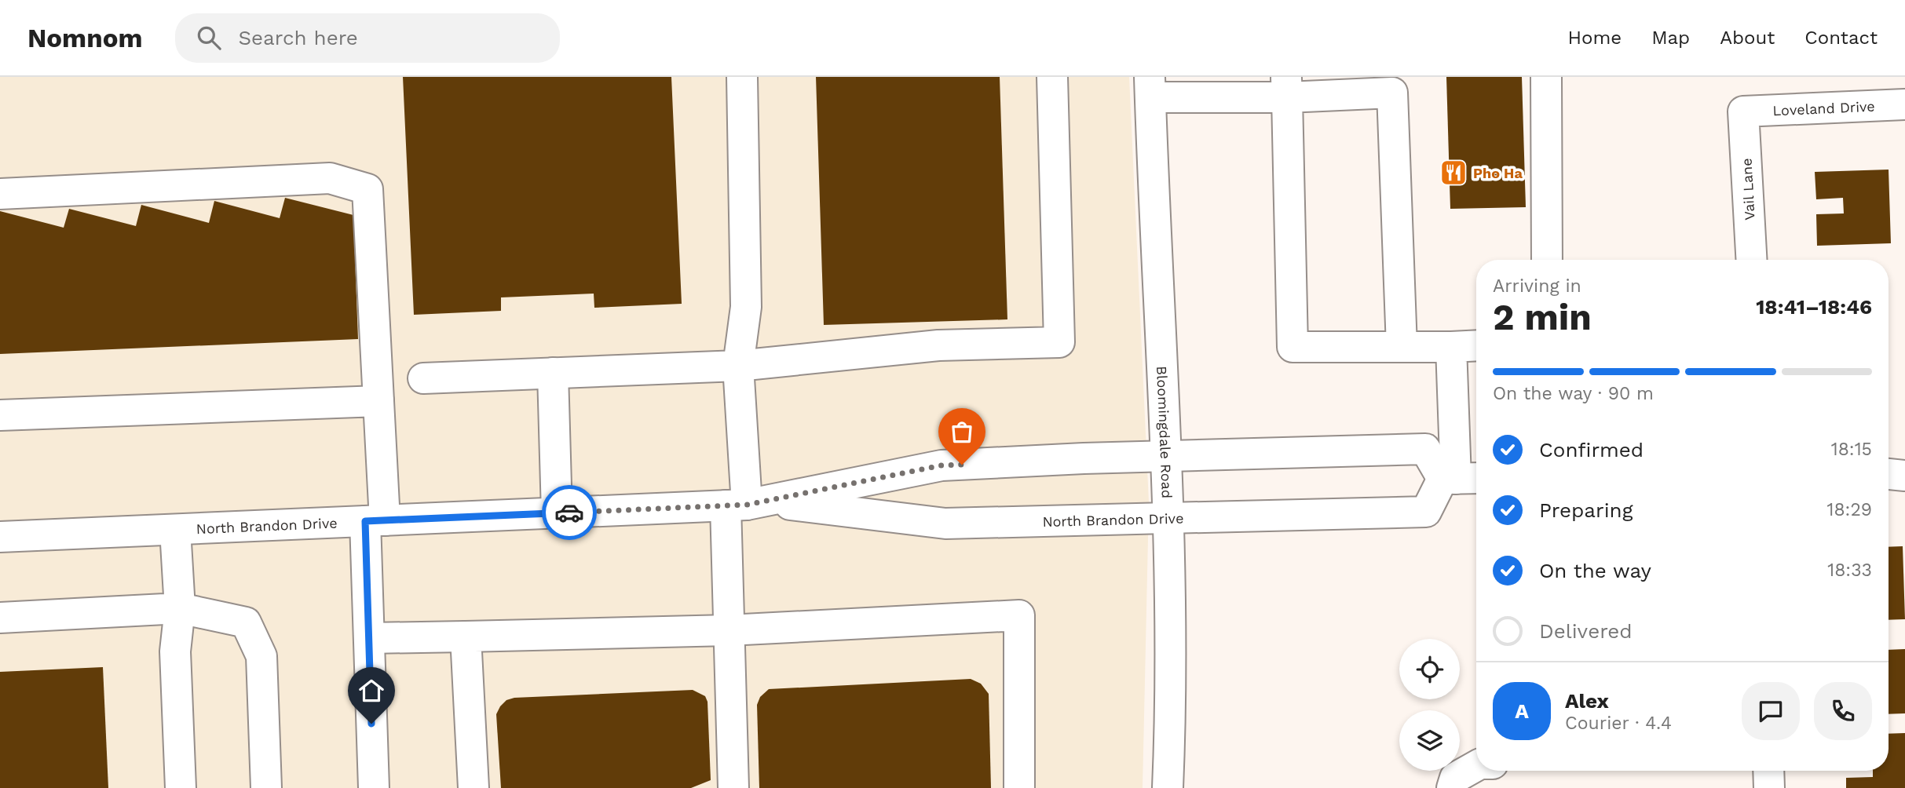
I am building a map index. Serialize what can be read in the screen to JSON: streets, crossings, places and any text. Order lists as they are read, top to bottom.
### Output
{
  "streets": {
    "street": [
      "Loveland Drive",
      "Vail Lane",
      "Bloomingdale Road",
      "North Brandon Drive"
    ]
  },
  "crossings": [
    ["Loveland Drive", "Vail Lane"],
    ["Bloomingdale Road", "North Brandon Drive"]
  ],
  "places": {
    "restaurant": ["Pho Ha"]
  },
  "page": {
    "header": "Nomnom",
    "search": "Search here",
    "nav": [
      "Home",
      "Map",
      "About",
      "Contact"
    ],
    "heading": ["2 min", "Arriving in", "18:41–18:46"],
    "panel": ["Alex", "Courier · 4.4"],
    "bar": "On the way · 90 m",
    "list": [
      ["Confirmed", "18:15"],
      ["Preparing", "18:29"],
      ["On the way", "18:33"],
      "Delivered"
    ],
    "round": "A"
  }
}
